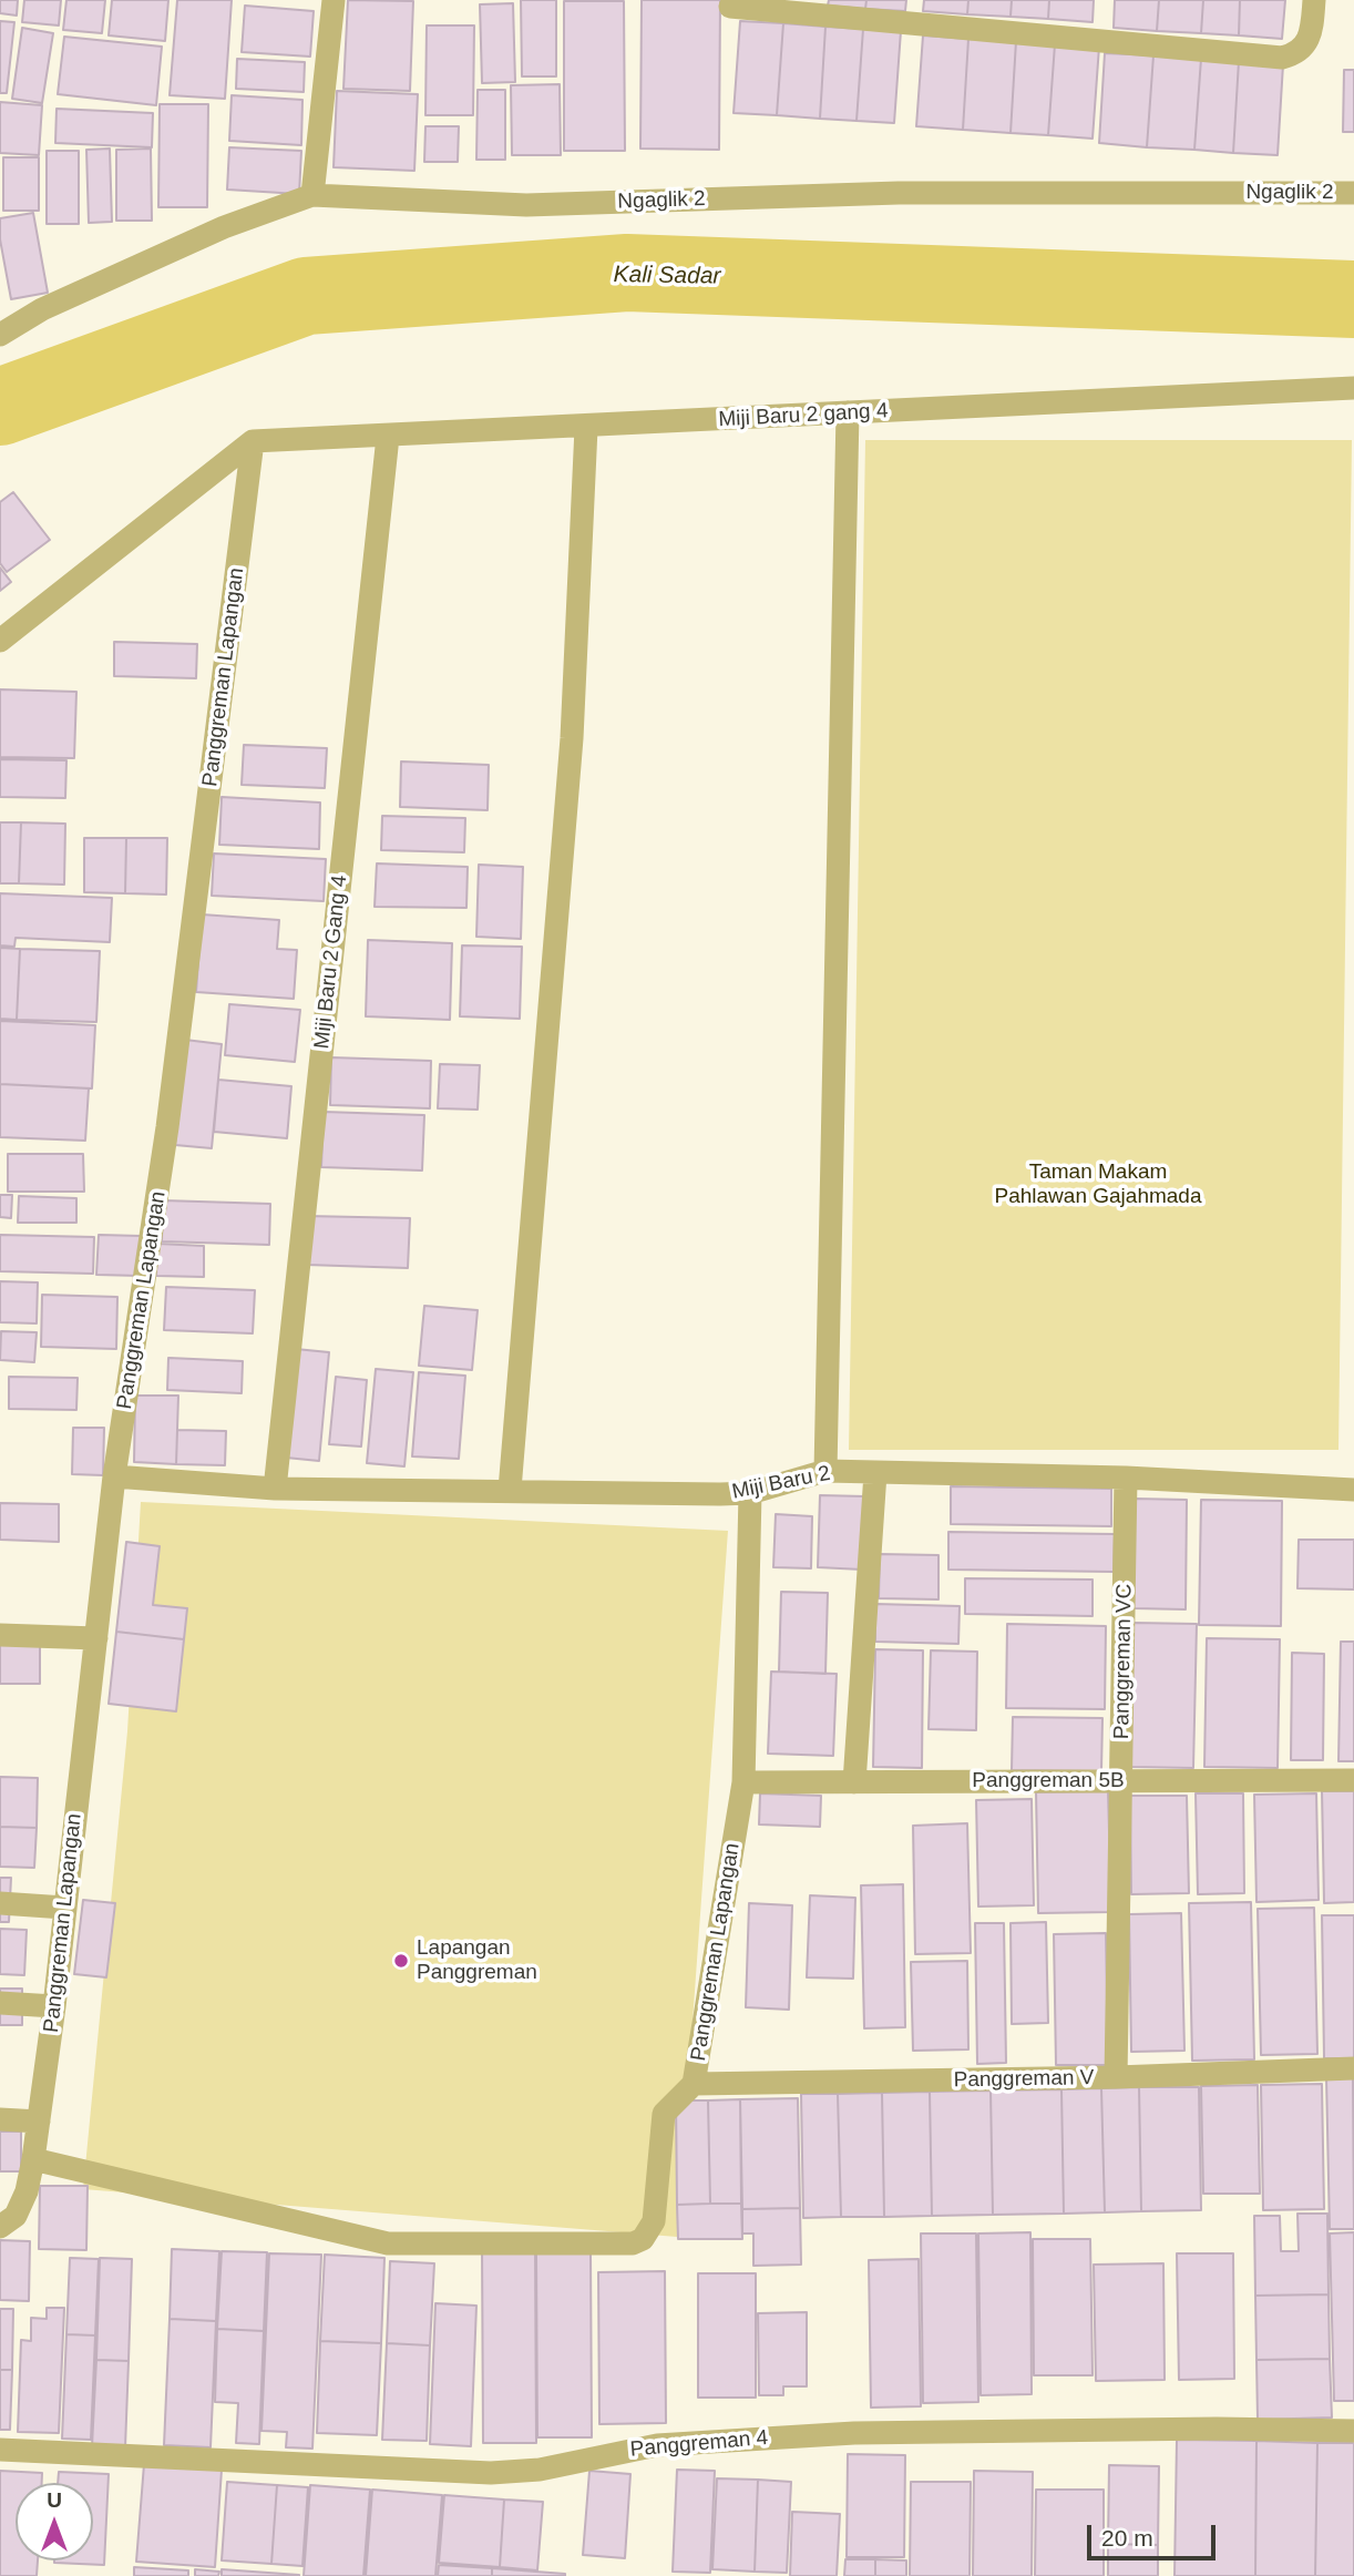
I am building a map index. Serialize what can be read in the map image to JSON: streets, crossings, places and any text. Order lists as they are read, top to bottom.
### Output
{
  "streets": {
    "street": [
      "Ngaglik 2",
      "Miji Baru 2 gang 4",
      "Panggreman Lapangan",
      "Miji Baru 2 Gang 4",
      "Miji Baru 2",
      "Panggreman VC",
      "Panggreman 5B",
      "Panggreman V",
      "Panggreman 4"
    ]
  },
  "crossings": [
    ["Miji Baru 2 gang 4", "Panggreman Lapangan"],
    ["Miji Baru 2 gang 4", "Miji Baru 2 Gang 4"],
    ["Panggreman Lapangan", "Miji Baru 2"],
    ["Panggreman Lapangan", "Panggreman 5B"],
    ["Panggreman Lapangan", "Panggreman V"],
    ["Miji Baru 2 Gang 4", "Miji Baru 2"],
    ["Miji Baru 2", "Panggreman VC"],
    ["Panggreman VC", "Panggreman 5B"],
    ["Panggreman VC", "Panggreman V"]
  ],
  "water": ["Kali Sadar"],
  "parks": ["Taman Makam Pahlawan Gajahmada"],
  "places": ["Lapangan Panggreman"],
  "scale_bar": "20 m",
  "north": "top"
}
